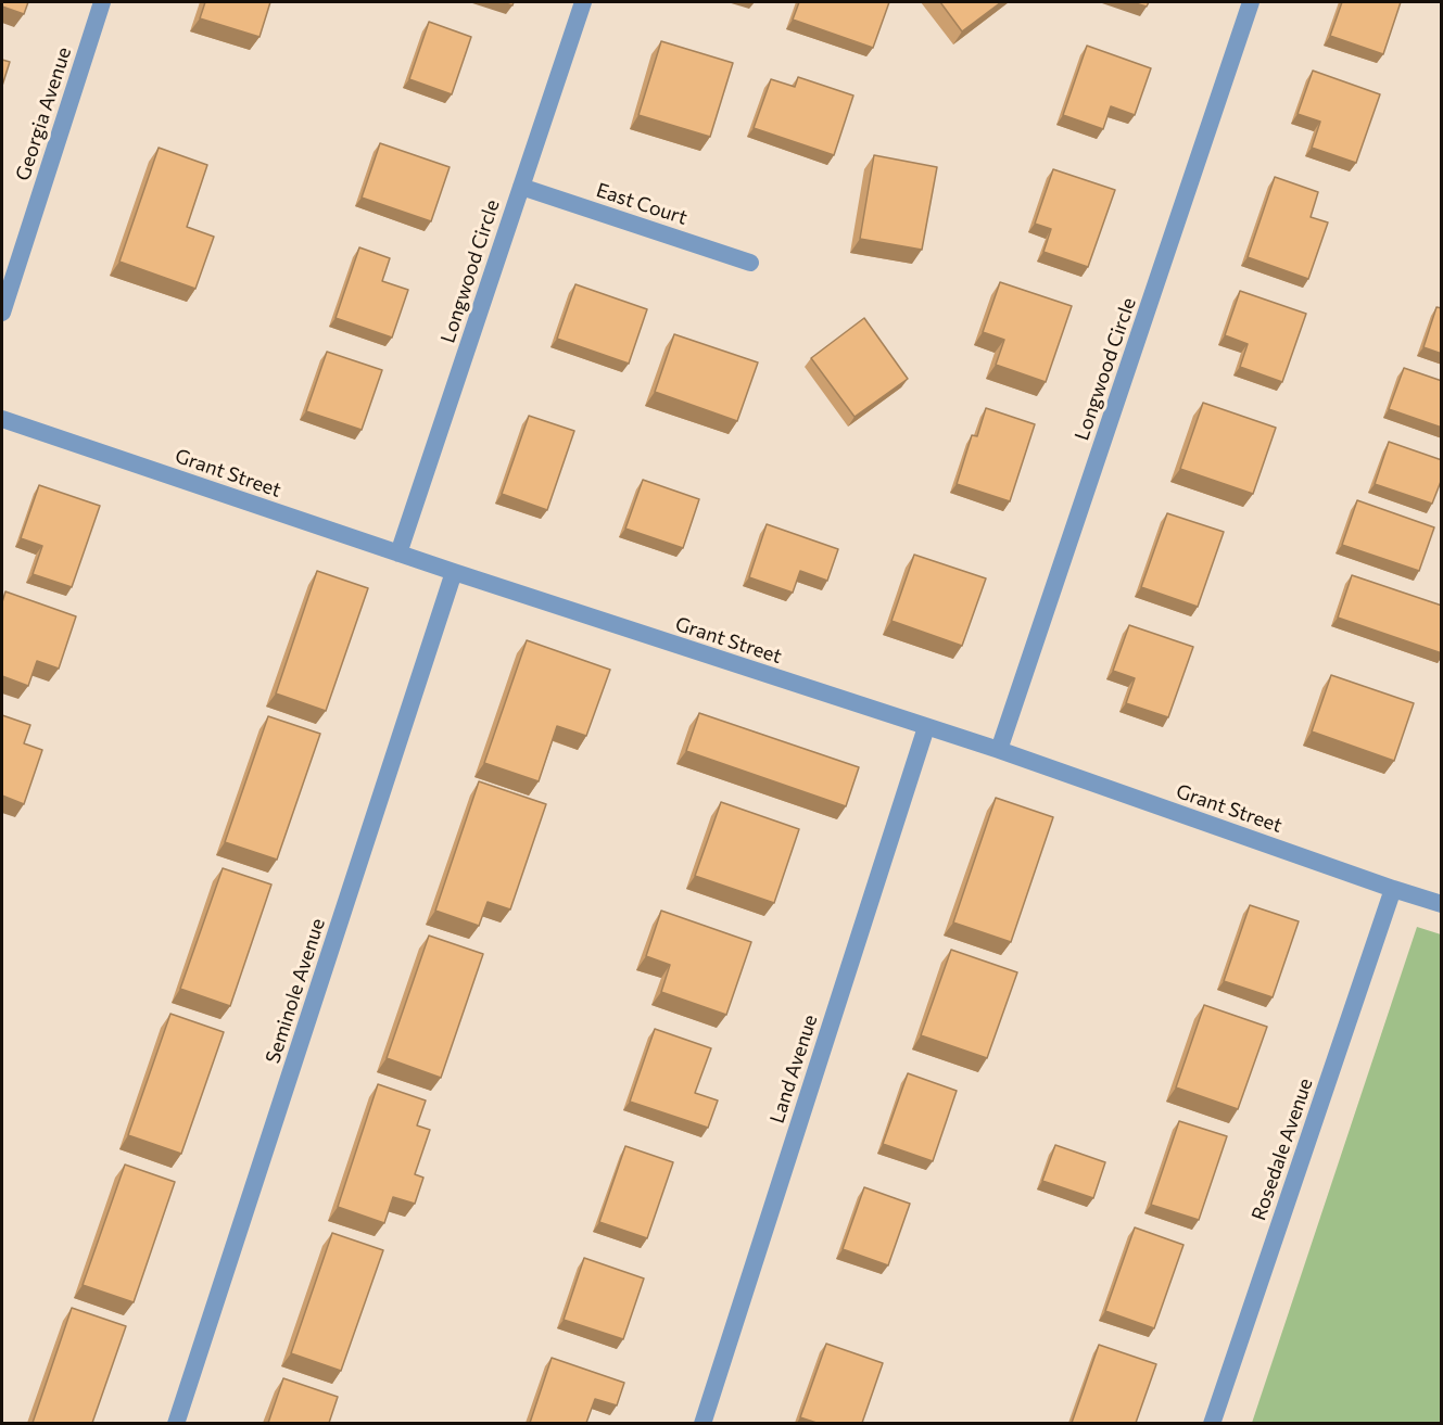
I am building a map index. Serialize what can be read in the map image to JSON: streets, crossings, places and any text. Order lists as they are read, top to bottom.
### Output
{
  "streets": {
    "street": [
      "Georgia Avenue",
      "East Court",
      "Longwood Circle",
      "Grant Street",
      "Seminole Avenue",
      "Land Avenue",
      "Rosedale Avenue"
    ]
  },
  "crossings": [
    ["East Court", "Longwood Circle"],
    ["Longwood Circle", "Grant Street"],
    ["Grant Street", "Seminole Avenue"],
    ["Grant Street", "Land Avenue"],
    ["Grant Street", "Rosedale Avenue"]
  ]
}
